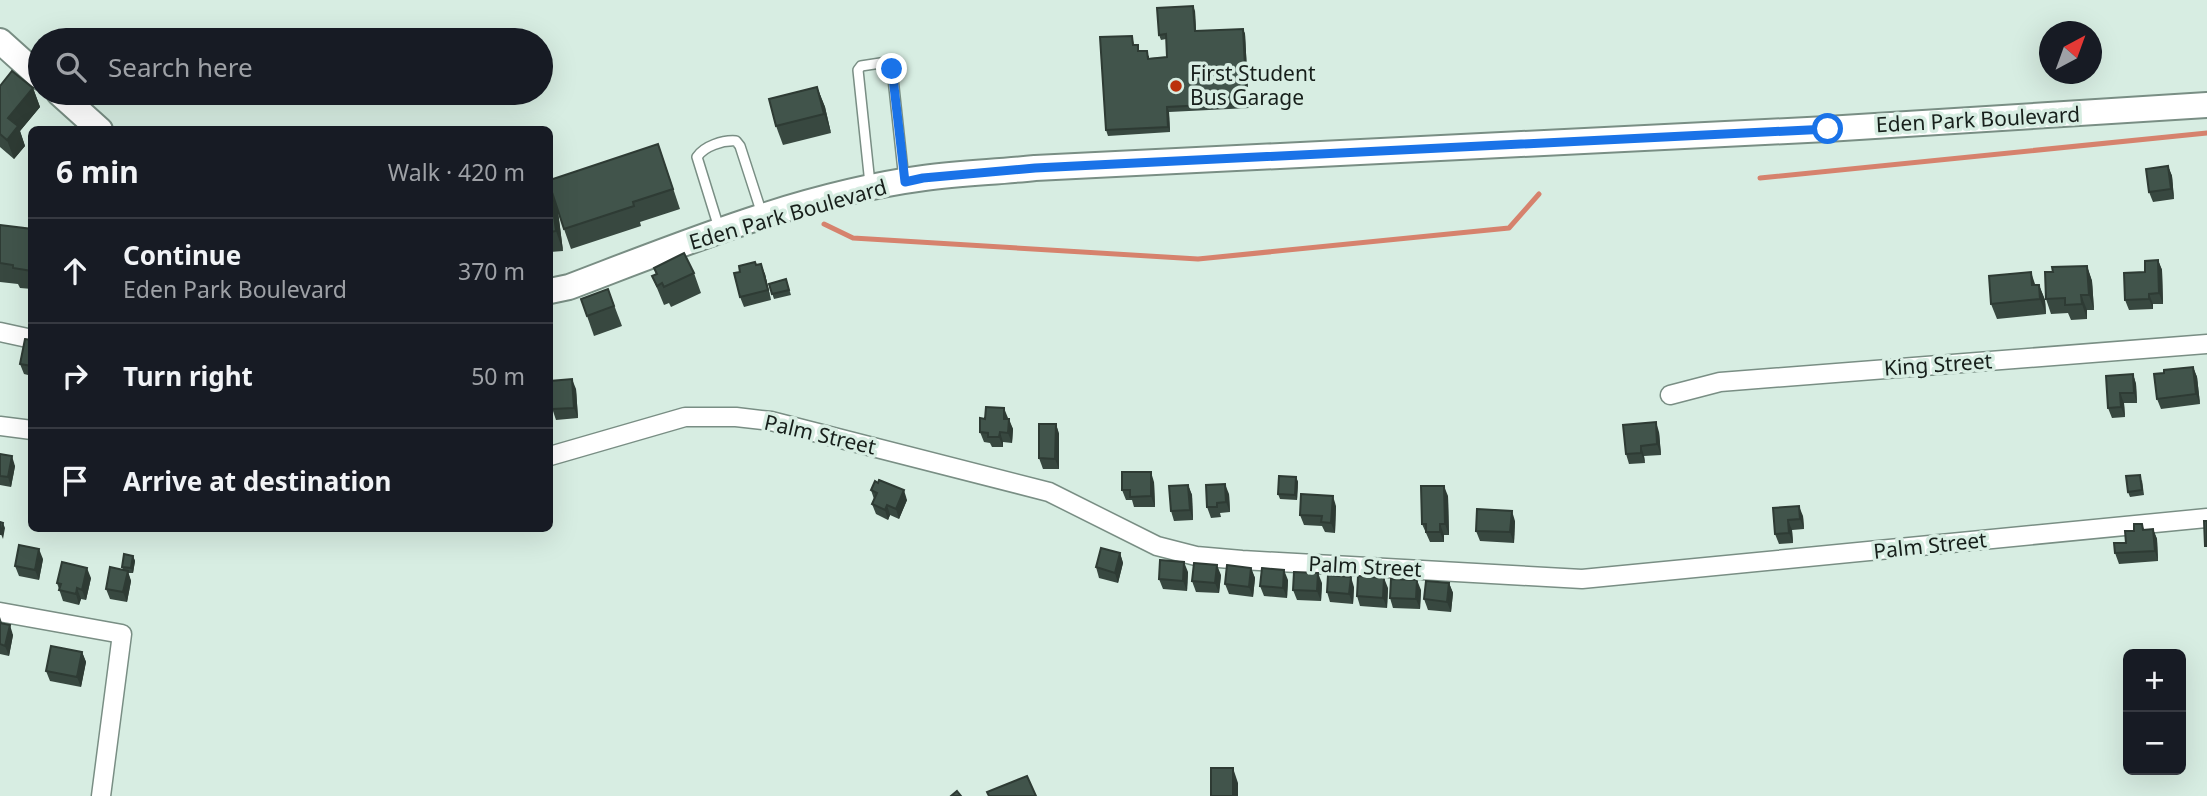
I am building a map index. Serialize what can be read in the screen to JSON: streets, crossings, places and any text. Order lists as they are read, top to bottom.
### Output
{
  "streets": {
    "main road": ["Eden Park Boulevard"],
    "street": ["King Street", "Palm Street"]
  },
  "places": ["First Student Bus Garage"],
  "north": "top right",
  "page": {
    "search": "Search here",
    "heading": ["6 min", "Walk · 420 m"],
    "list": [
      ["Continue", "Eden Park Boulevard", "370 m"],
      ["Turn right", "50 m"],
      "Arrive at destination"
    ],
    "map_buttons": ["+", "−"]
  }
}
